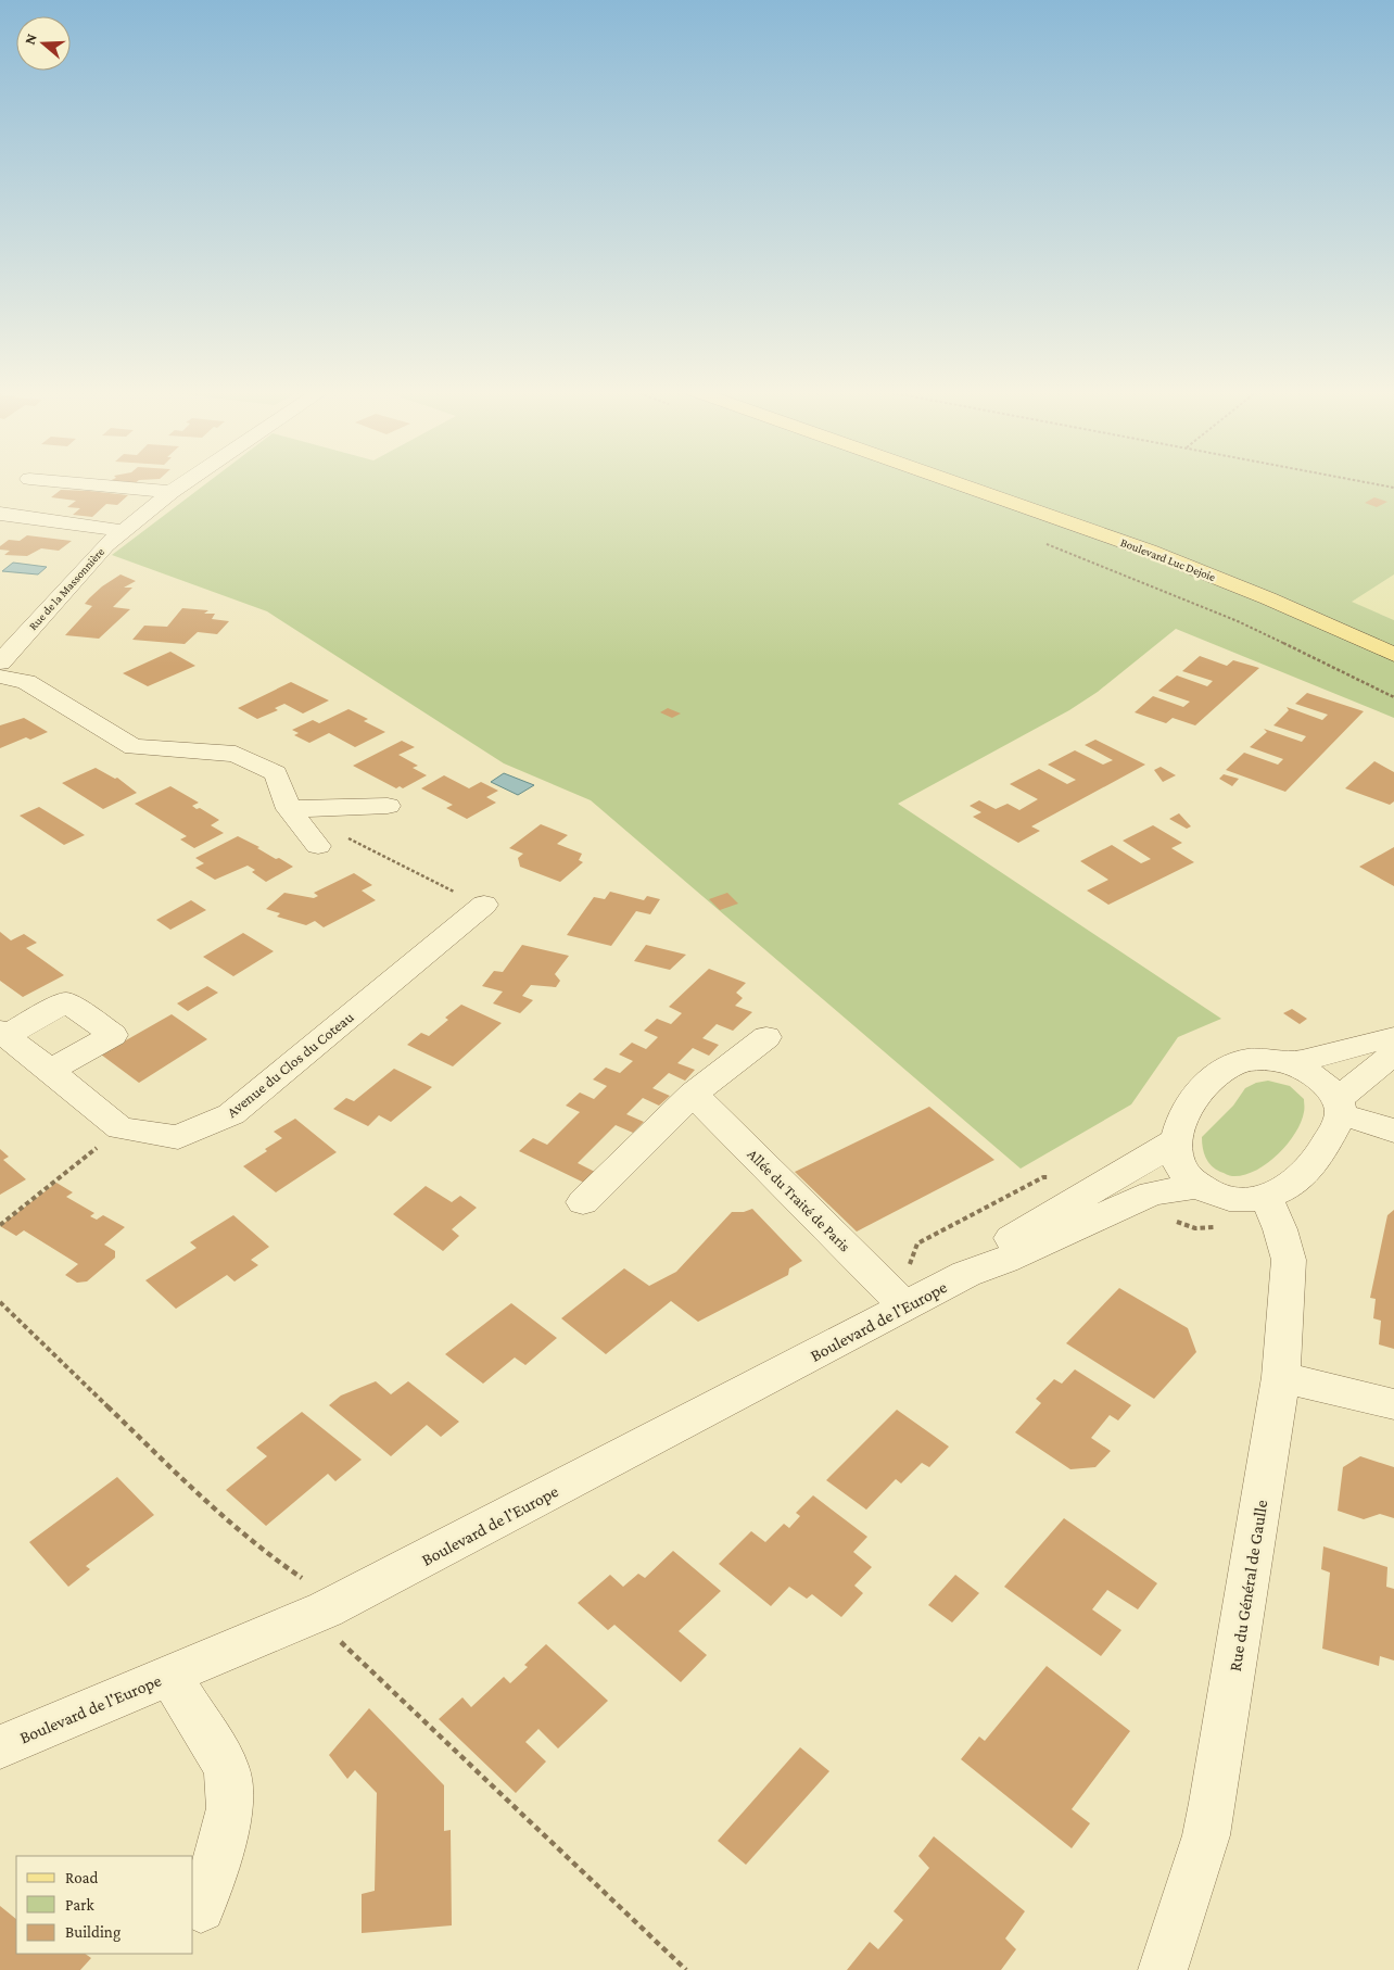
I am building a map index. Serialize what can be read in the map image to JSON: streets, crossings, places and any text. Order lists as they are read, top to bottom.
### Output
{
  "streets": {
    "main road": ["Boulevard Luc Dejoie"],
    "street": [
      "Rue de la Massonnière",
      "Avenue du Clos du Coteau",
      "Allée du Traité de Paris",
      "Boulevard de l'Europe",
      "Rue du Général de Gaulle"
    ]
  },
  "crossings": [
    ["Allée du Traité de Paris", "Boulevard de l'Europe"],
    ["Boulevard de l'Europe", "Rue du Général de Gaulle"]
  ],
  "legend": ["Road", "Park", "Building"],
  "north": "left"
}
